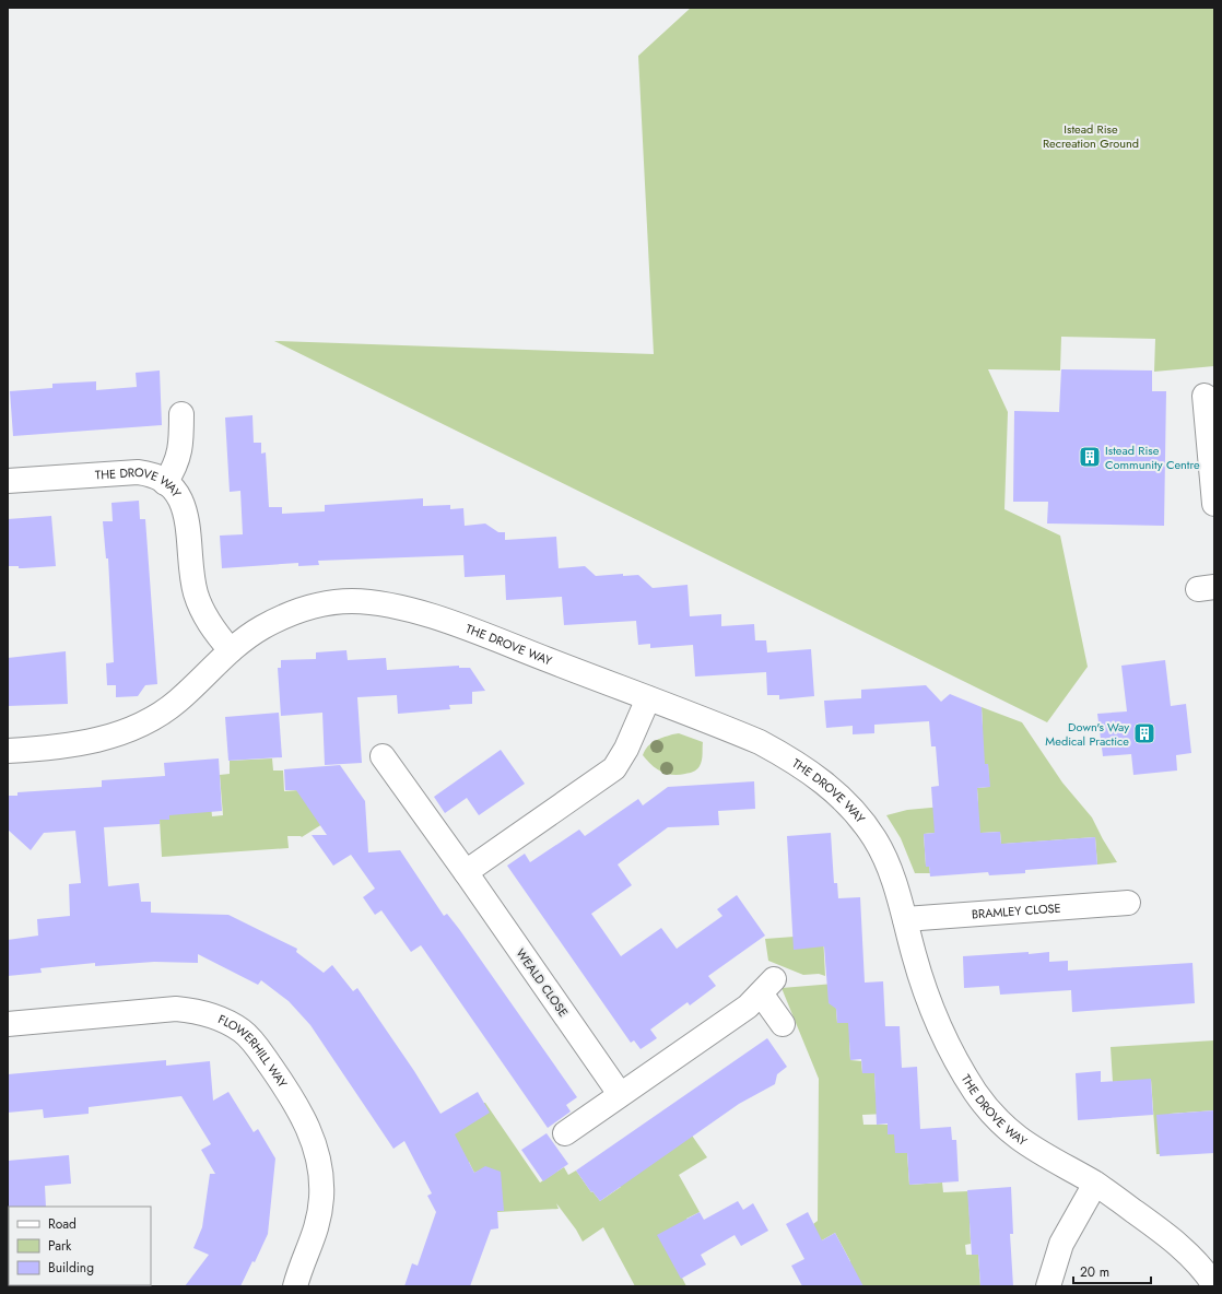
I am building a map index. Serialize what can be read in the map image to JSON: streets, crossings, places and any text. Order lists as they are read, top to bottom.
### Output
{
  "streets": {
    "street": [
      "THE DROVE WAY",
      "BRAMLEY CLOSE",
      "WEALD CLOSE",
      "FLOWERHILL WAY"
    ]
  },
  "crossings": [
    ["THE DROVE WAY", "BRAMLEY CLOSE"]
  ],
  "parks": ["Istead Rise Recreation Ground"],
  "places": {
    "building": ["Istead Rise Community Centre", "Down's Way Medical Practice"]
  },
  "legend": ["Road", "Park", "Building"],
  "scale_bar": "20 m"
}
